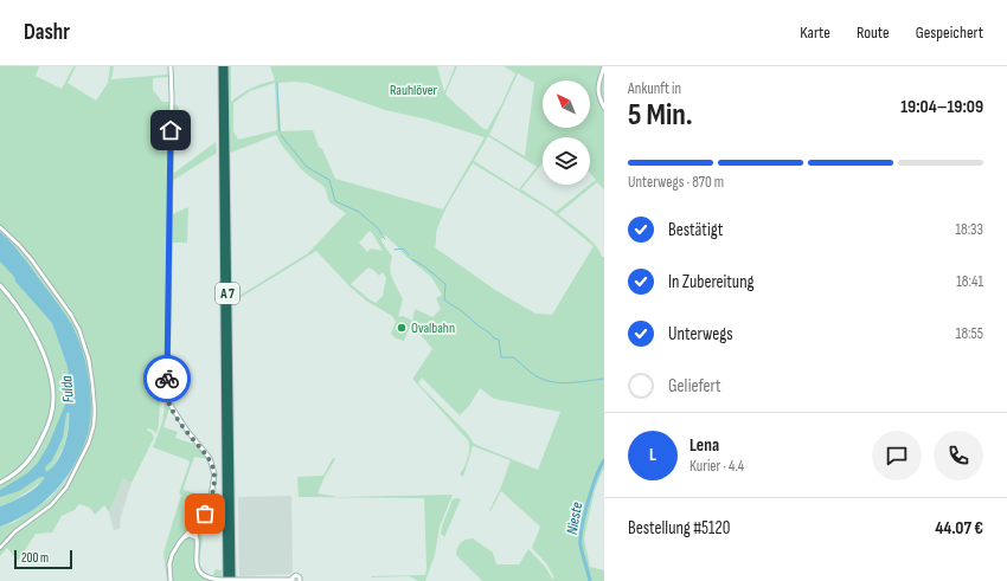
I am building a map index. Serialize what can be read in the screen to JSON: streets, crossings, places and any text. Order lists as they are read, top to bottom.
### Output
{
  "streets": {
    "highway": ["A 7"]
  },
  "water": ["Fulda", "Nieste"],
  "parks": ["Rauhlöver"],
  "places": ["Ovalbahn"],
  "scale_bar": "200 m",
  "north": "top left",
  "page": {
    "header": "Dashr",
    "nav": ["Karte", "Route", "Gespeichert"],
    "heading": ["5 Min.", "Ankunft in", "19:04–19:09"],
    "panel": [
      "Lena",
      "Kurier · 4.4",
      "Bestellung #5120",
      "44.07 €"
    ],
    "bar": "Unterwegs · 870 m",
    "list": [
      ["Bestätigt", "18:33"],
      ["In Zubereitung", "18:41"],
      ["Unterwegs", "18:55"],
      "Geliefert"
    ],
    "round": "L",
    "scale": "200 m"
  }
}
